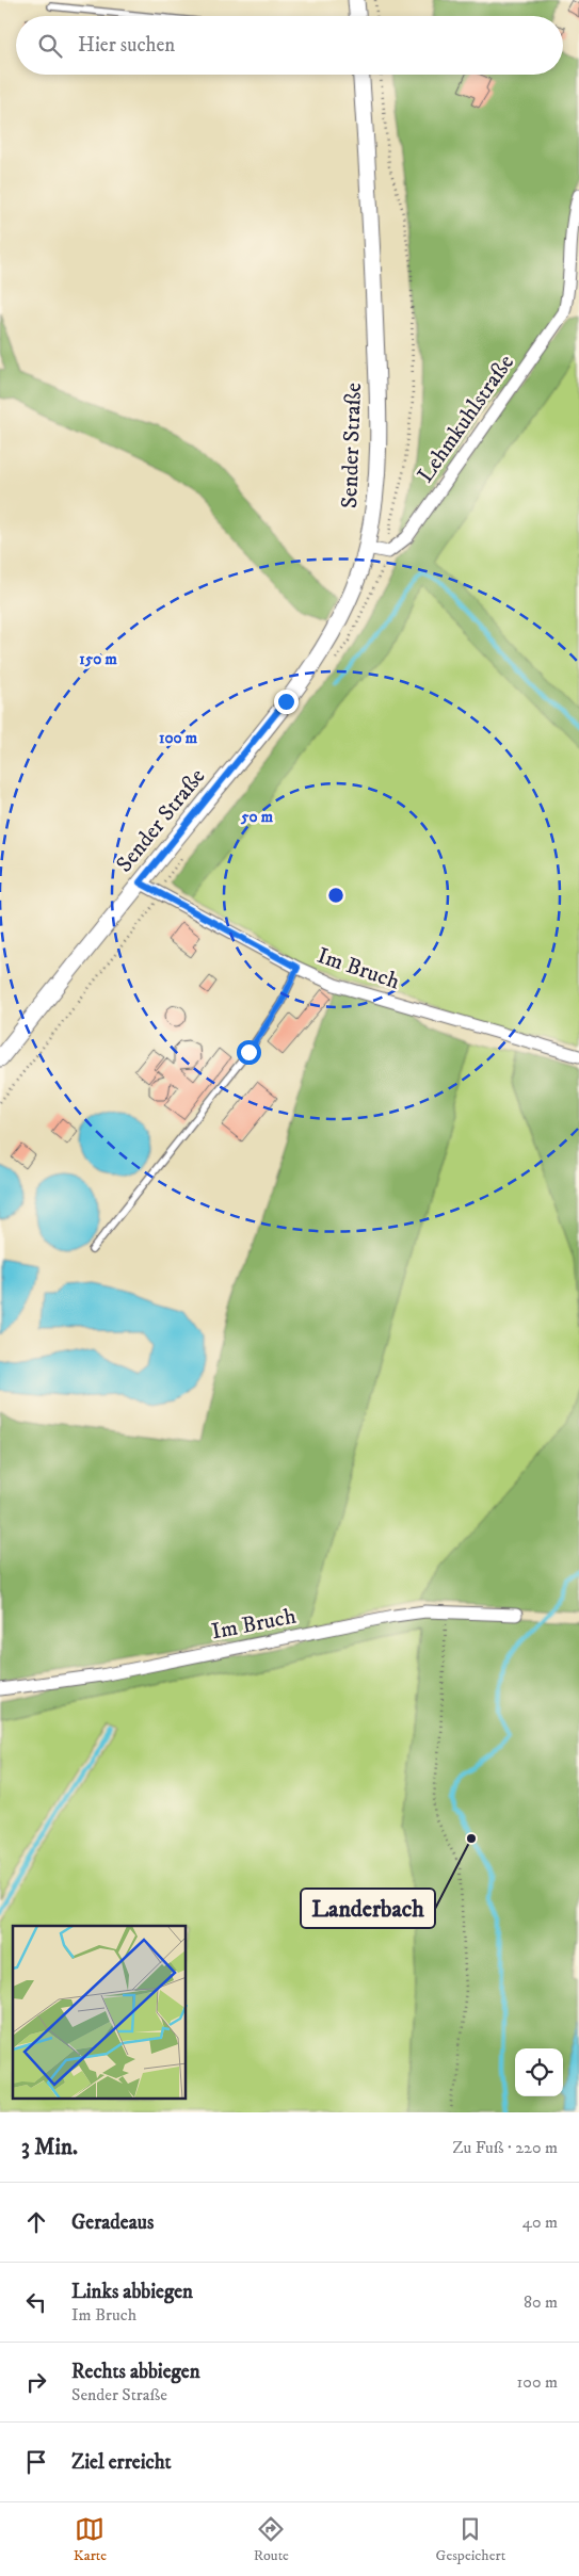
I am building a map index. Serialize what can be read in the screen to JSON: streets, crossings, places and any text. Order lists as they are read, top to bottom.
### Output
{
  "streets": {
    "main road": ["Sender Straße"],
    "street": ["Lehmkuhlstraße", "Im Bruch"]
  },
  "crossings": [
    ["Sender Straße", "Im Bruch"]
  ],
  "places": ["Landerbach"],
  "page": {
    "search": "Hier suchen",
    "heading": ["3 Min.", "Zu Fuß · 220 m"],
    "list": [
      ["Geradeaus", "40 m"],
      ["Links abbiegen", "Im Bruch", "80 m"],
      ["Rechts abbiegen", "Sender Straße", "100 m"],
      "Ziel erreicht"
    ],
    "nav": ["Karte", "Route", "Gespeichert"]
  },
  "rings": ["150 m", "100 m", "50 m"]
}
